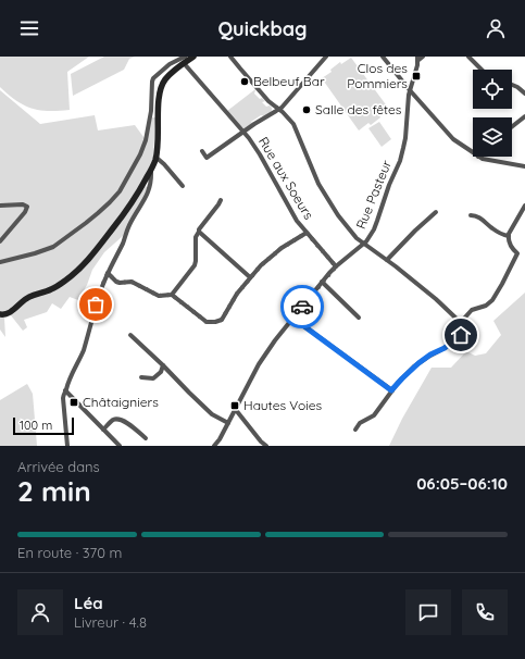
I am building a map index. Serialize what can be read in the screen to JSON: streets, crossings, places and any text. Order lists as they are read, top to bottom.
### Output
{
  "streets": {
    "street": ["Rue aux Soeurs", "Rue Pasteur"]
  },
  "crossings": [
    ["Rue aux Soeurs", "Rue Pasteur"]
  ],
  "places": {
    "transit": ["Clos des Pommiers", "Châtaigniers", "Hautes Voies"],
    "other": ["Belbeuf Bar", "Salle des fêtes"]
  },
  "scale_bar": "100 m",
  "page": {
    "header": "Quickbag",
    "scale": "100 m",
    "heading": ["2 min", "Arrivée dans", "06:05–06:10"],
    "panel": ["Léa", "Livreur · 4.8"],
    "bar": "En route · 370 m"
  }
}
